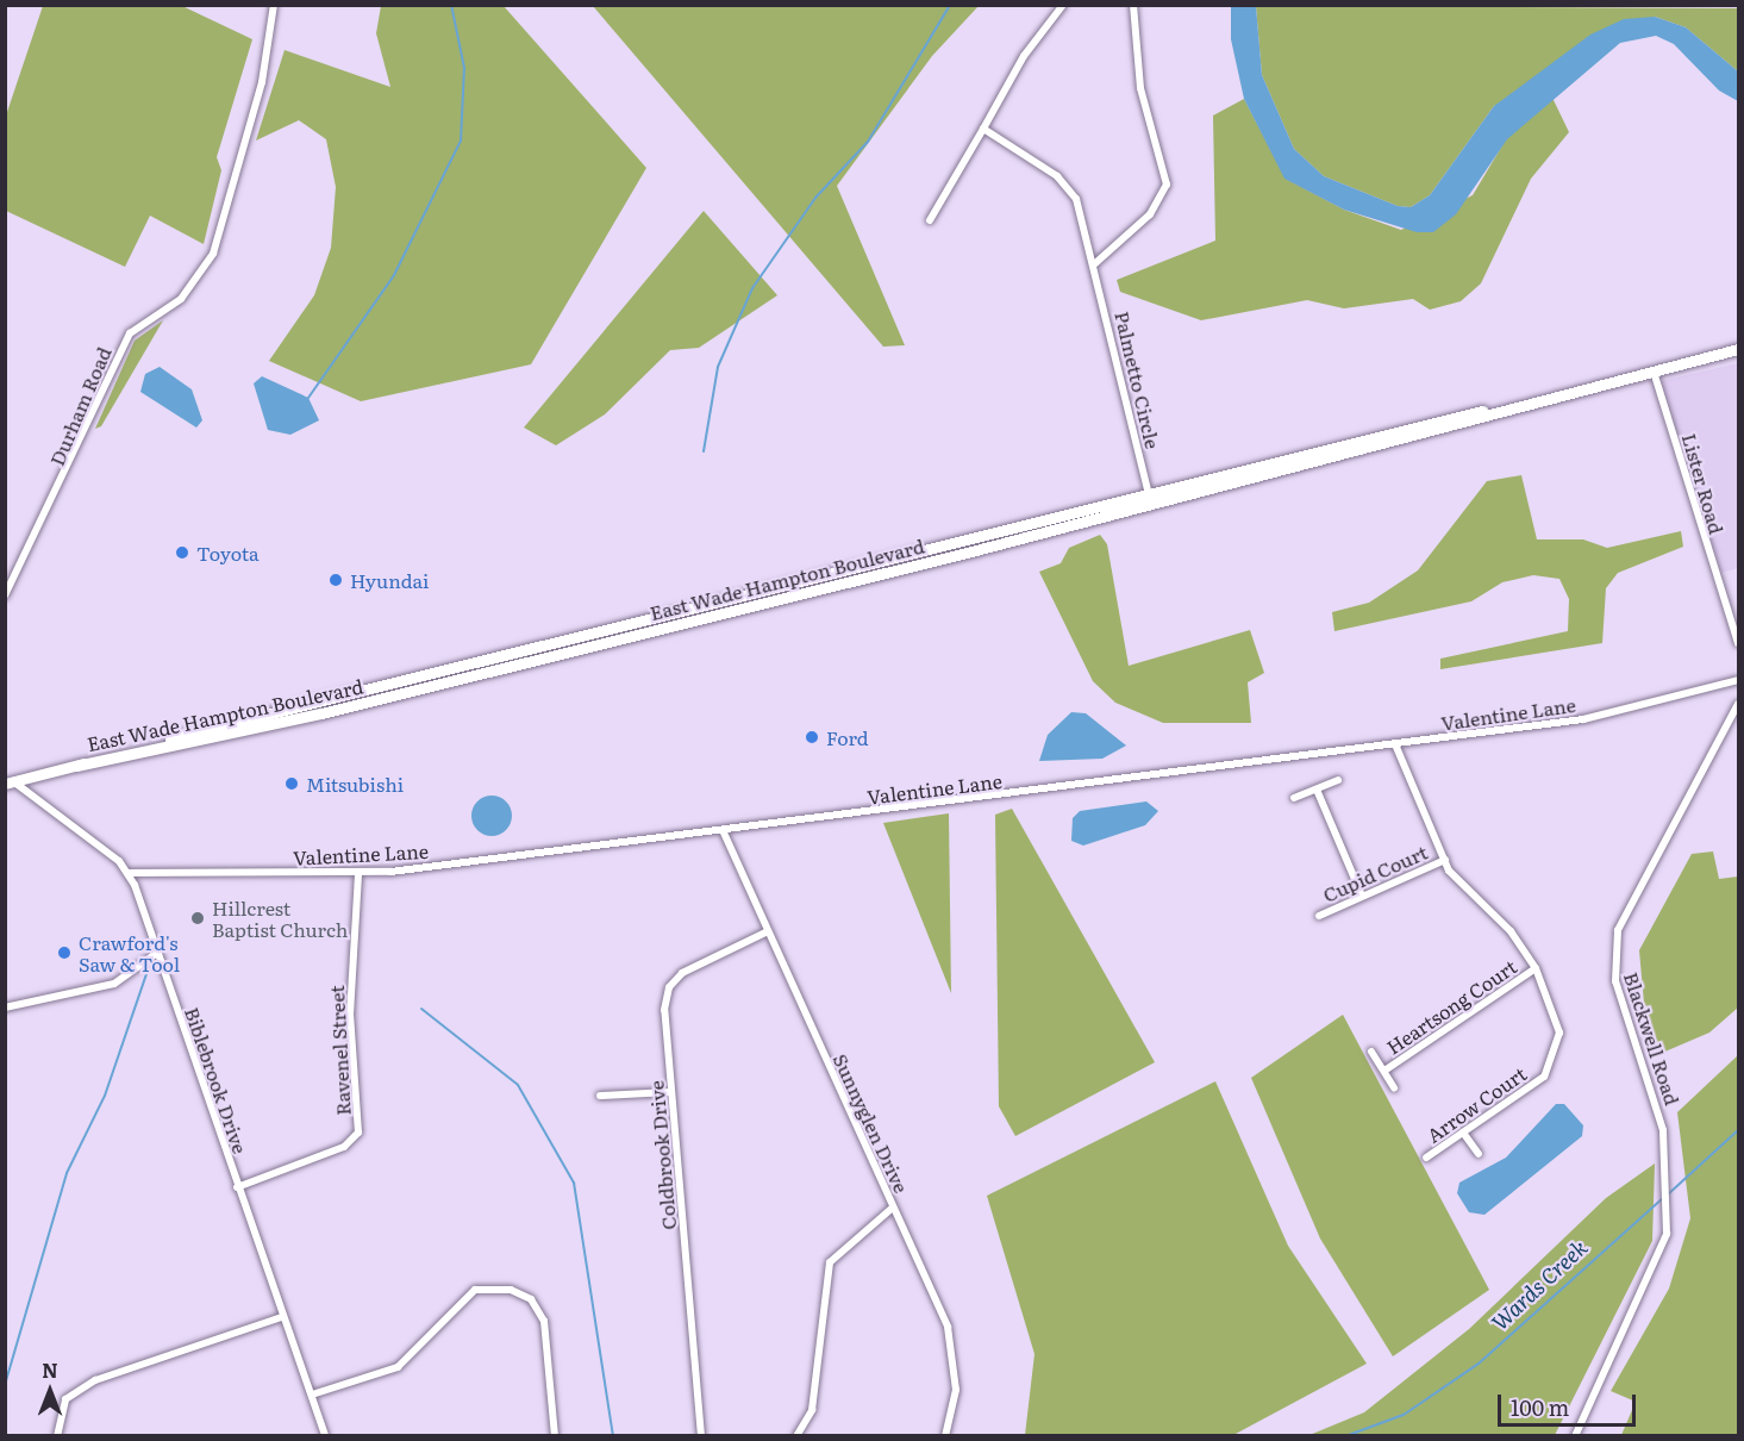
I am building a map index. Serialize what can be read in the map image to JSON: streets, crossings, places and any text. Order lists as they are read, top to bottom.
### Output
{
  "streets": {
    "main road": ["East Wade Hampton Boulevard"],
    "street": [
      "Palmetto Circle",
      "Durham Road",
      "Lister Road",
      "Valentine Lane",
      "Cupid Court",
      "Heartsong Court",
      "Blackwell Road",
      "Ravenel Street",
      "Biblebrook Drive",
      "Arrow Court",
      "Sunnyglen Drive",
      "Coldbrook Drive"
    ]
  },
  "crossings": [
    ["Palmetto Circle", "East Wade Hampton Boulevard"],
    ["Lister Road", "East Wade Hampton Boulevard"],
    ["Valentine Lane", "Ravenel Street"],
    ["Valentine Lane", "Biblebrook Drive"],
    ["Valentine Lane", "Arrow Court"],
    ["Valentine Lane", "Sunnyglen Drive"],
    ["Cupid Court", "Arrow Court"],
    ["Heartsong Court", "Arrow Court"],
    ["Ravenel Street", "Biblebrook Drive"],
    ["Sunnyglen Drive", "Coldbrook Drive"]
  ],
  "water": ["Wards Creek"],
  "places": [
    "Toyota",
    "Hyundai",
    "Ford",
    "Mitsubishi",
    "Hillcrest Baptist Church",
    "Crawford's Saw & Tool"
  ],
  "scale_bar": "100 m",
  "north": "top"
}
